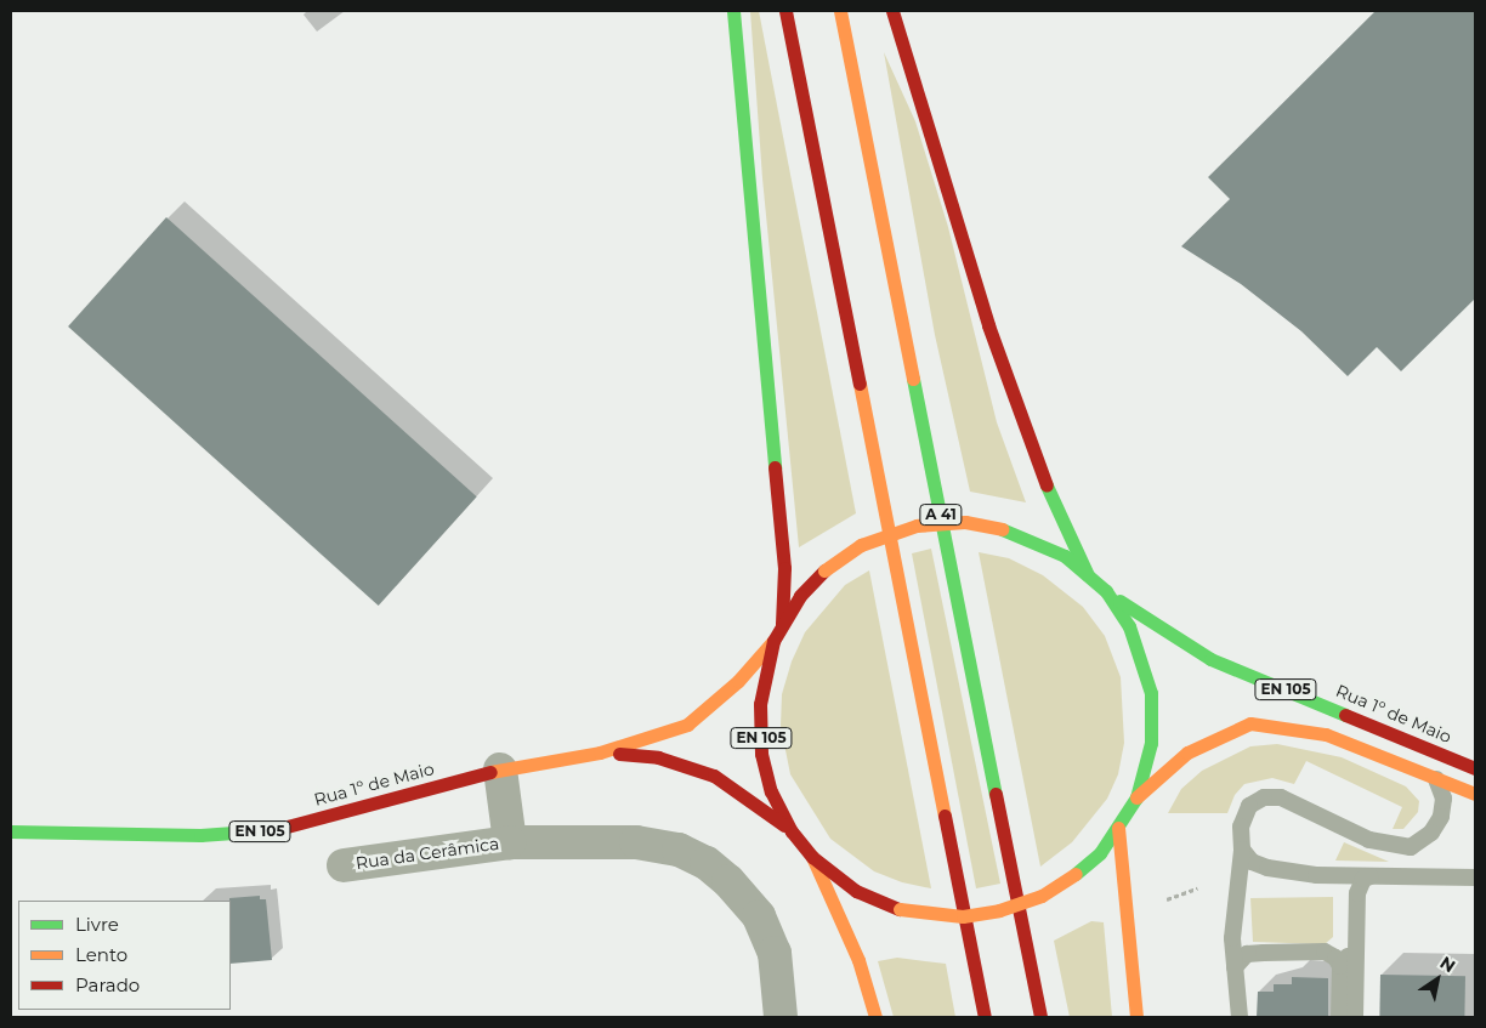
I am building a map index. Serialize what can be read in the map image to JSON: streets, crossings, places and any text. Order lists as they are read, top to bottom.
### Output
{
  "streets": {
    "main road": ["A 41", "EN 105", "Rua 1º de Maio"],
    "street": ["Rua da Cerâmica"]
  },
  "crossings": [
    ["EN 105", "Rua 1º de Maio"],
    ["Rua 1º de Maio", "Rua da Cerâmica"]
  ],
  "legend": ["Livre", "Lento", "Parado"],
  "north": "top right"
}
